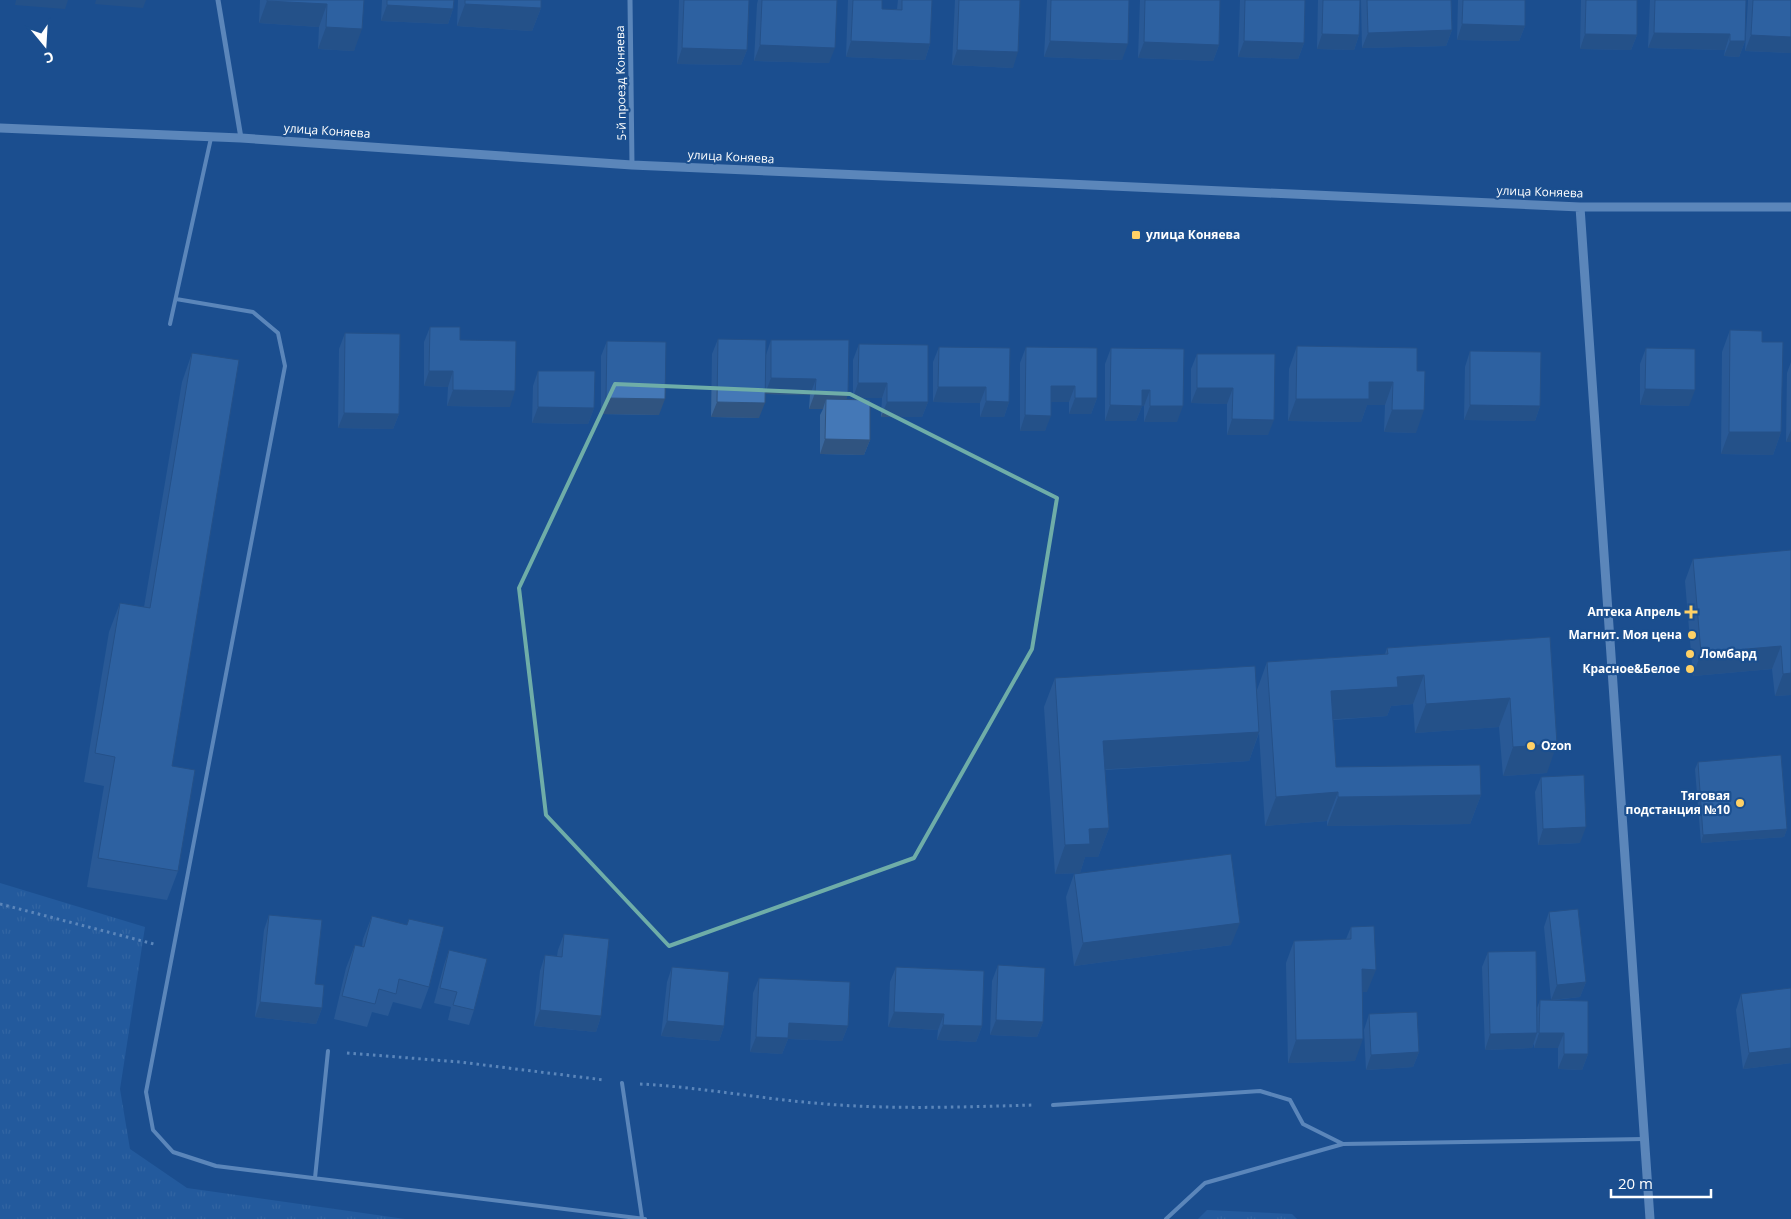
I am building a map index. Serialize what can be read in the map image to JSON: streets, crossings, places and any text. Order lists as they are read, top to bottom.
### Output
{
  "streets": {
    "street": ["5-й проезд Коняева", "улица Коняева"]
  },
  "crossings": [
    ["5-й проезд Коняева", "улица Коняева"]
  ],
  "places": {
    "transit": ["улица Коняева"],
    "health": ["Аптека Апрель"],
    "other": [
      "Магнит. Моя цена",
      "Ломбард",
      "Красное&Белое",
      "Ozon",
      "Тяговая подстанция №10"
    ]
  },
  "scale_bar": "20 m",
  "north": "bottom"
}
